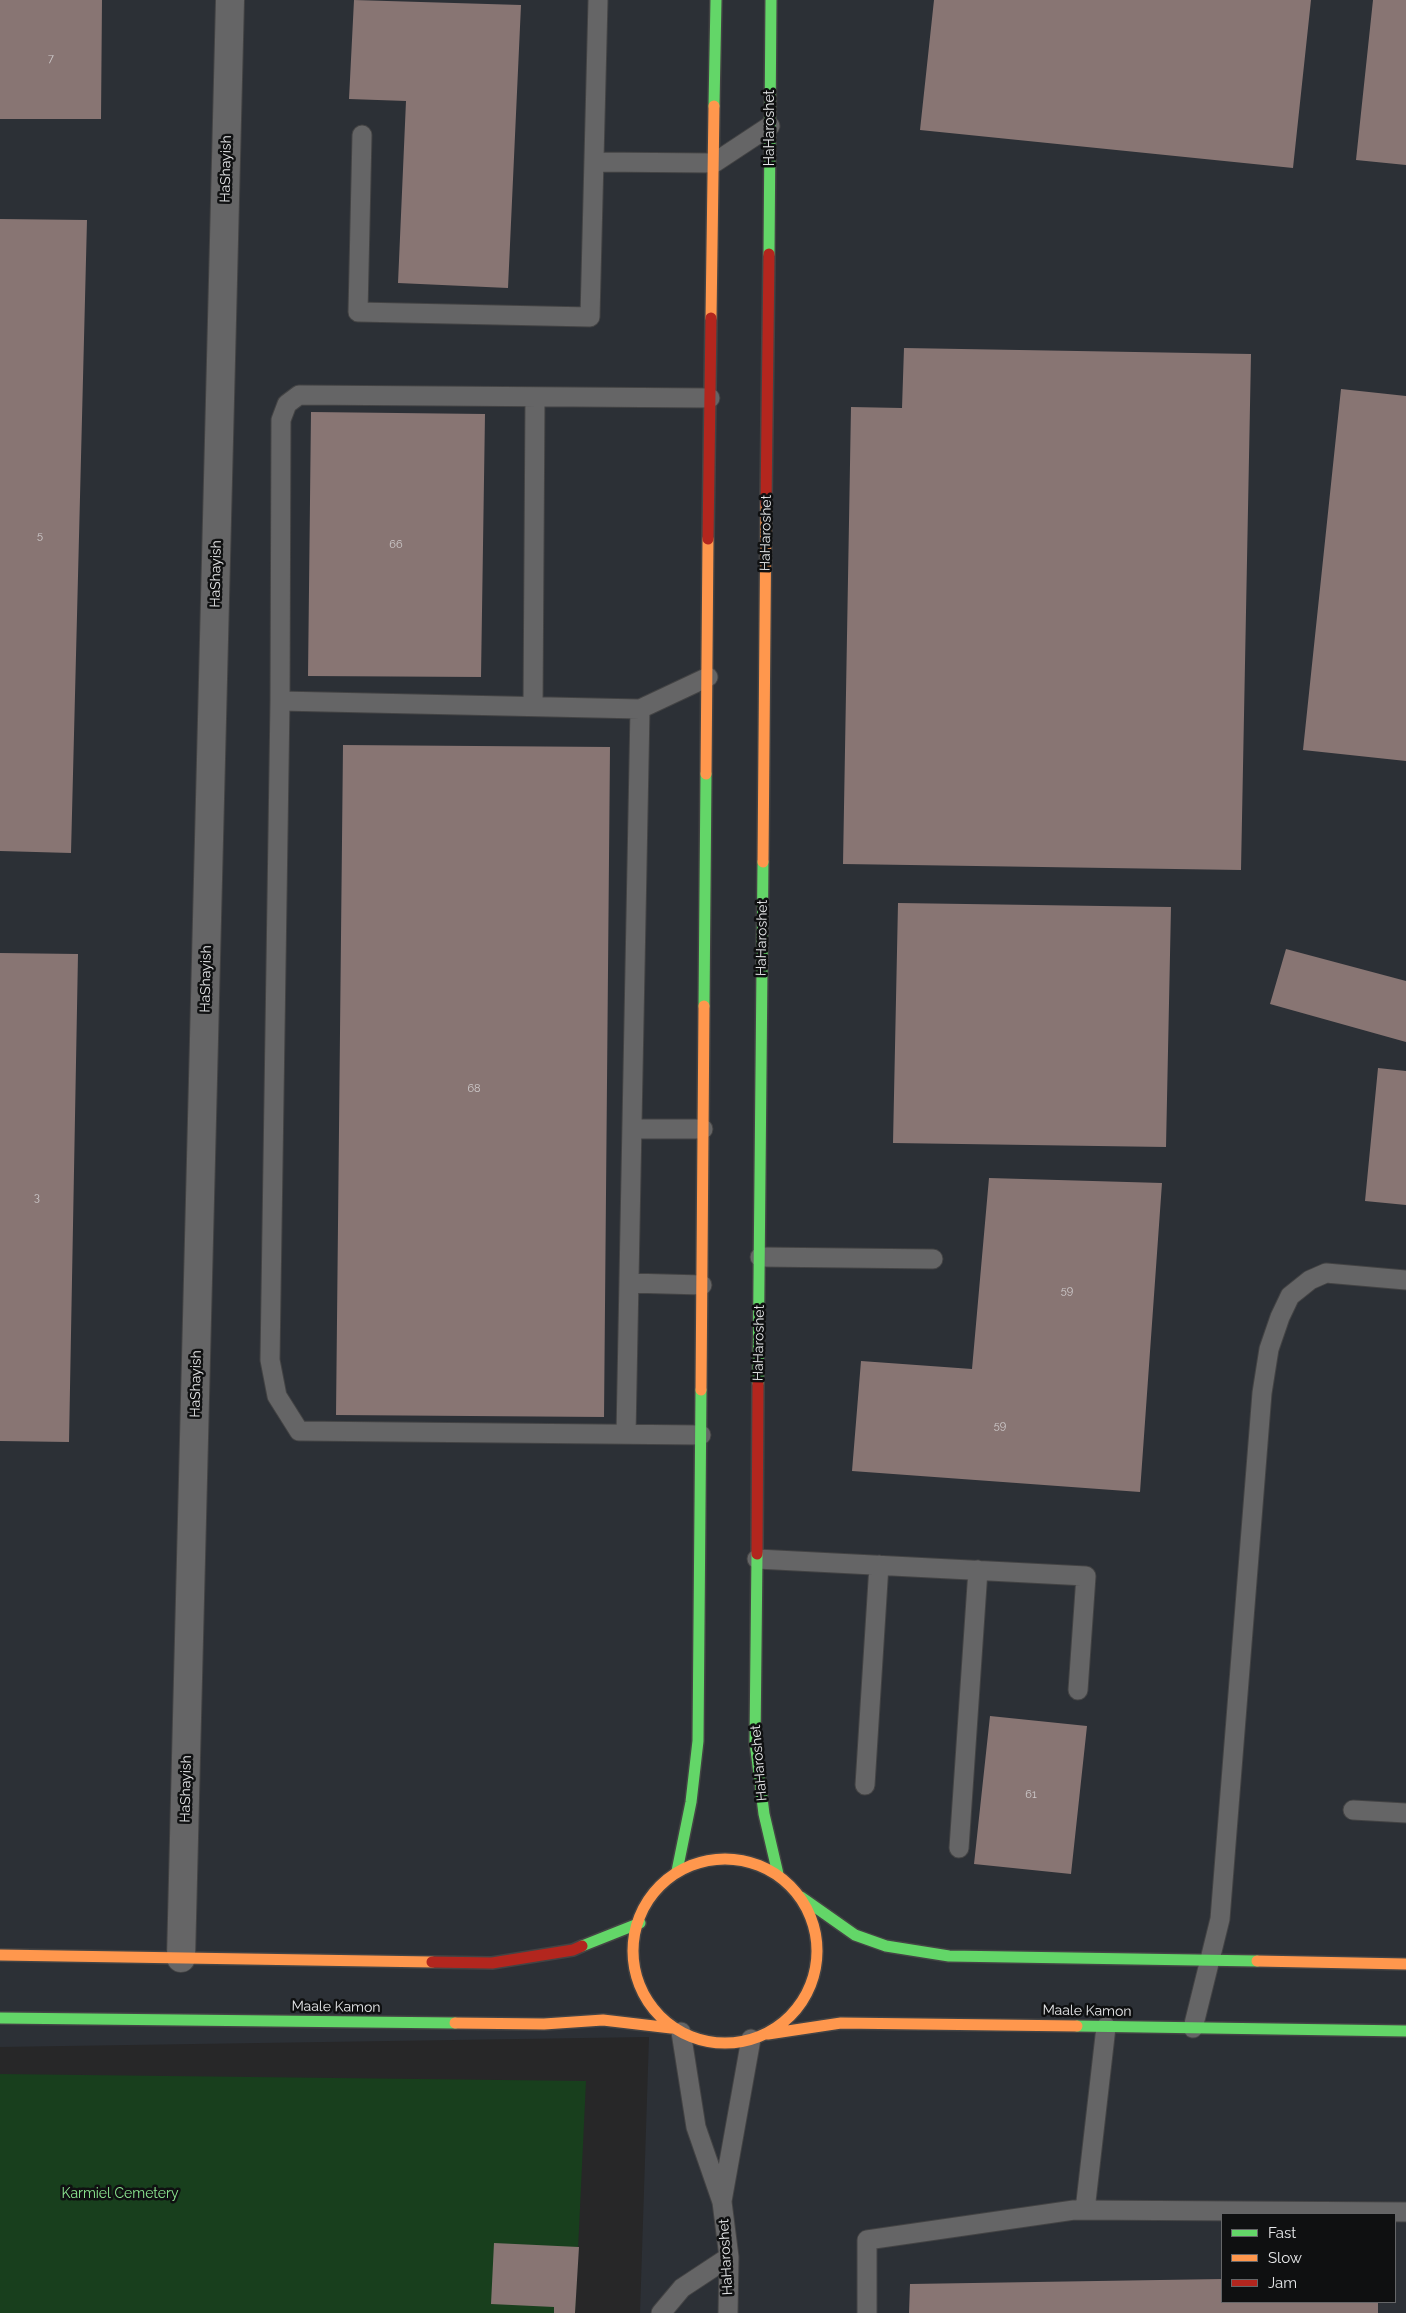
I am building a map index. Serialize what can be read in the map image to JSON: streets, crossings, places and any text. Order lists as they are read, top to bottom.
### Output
{
  "streets": {
    "street": ["HaHaroshet", "HaShayish", "Maale Kamon"]
  },
  "crossings": [
    ["HaHaroshet", "Maale Kamon"]
  ],
  "parks": ["Karmiel Cemetery"],
  "house_numbers": [
    "7",
    "5",
    "66",
    "68",
    "3",
    "59",
    "59",
    "61"
  ],
  "legend": ["Fast", "Slow", "Jam"]
}
